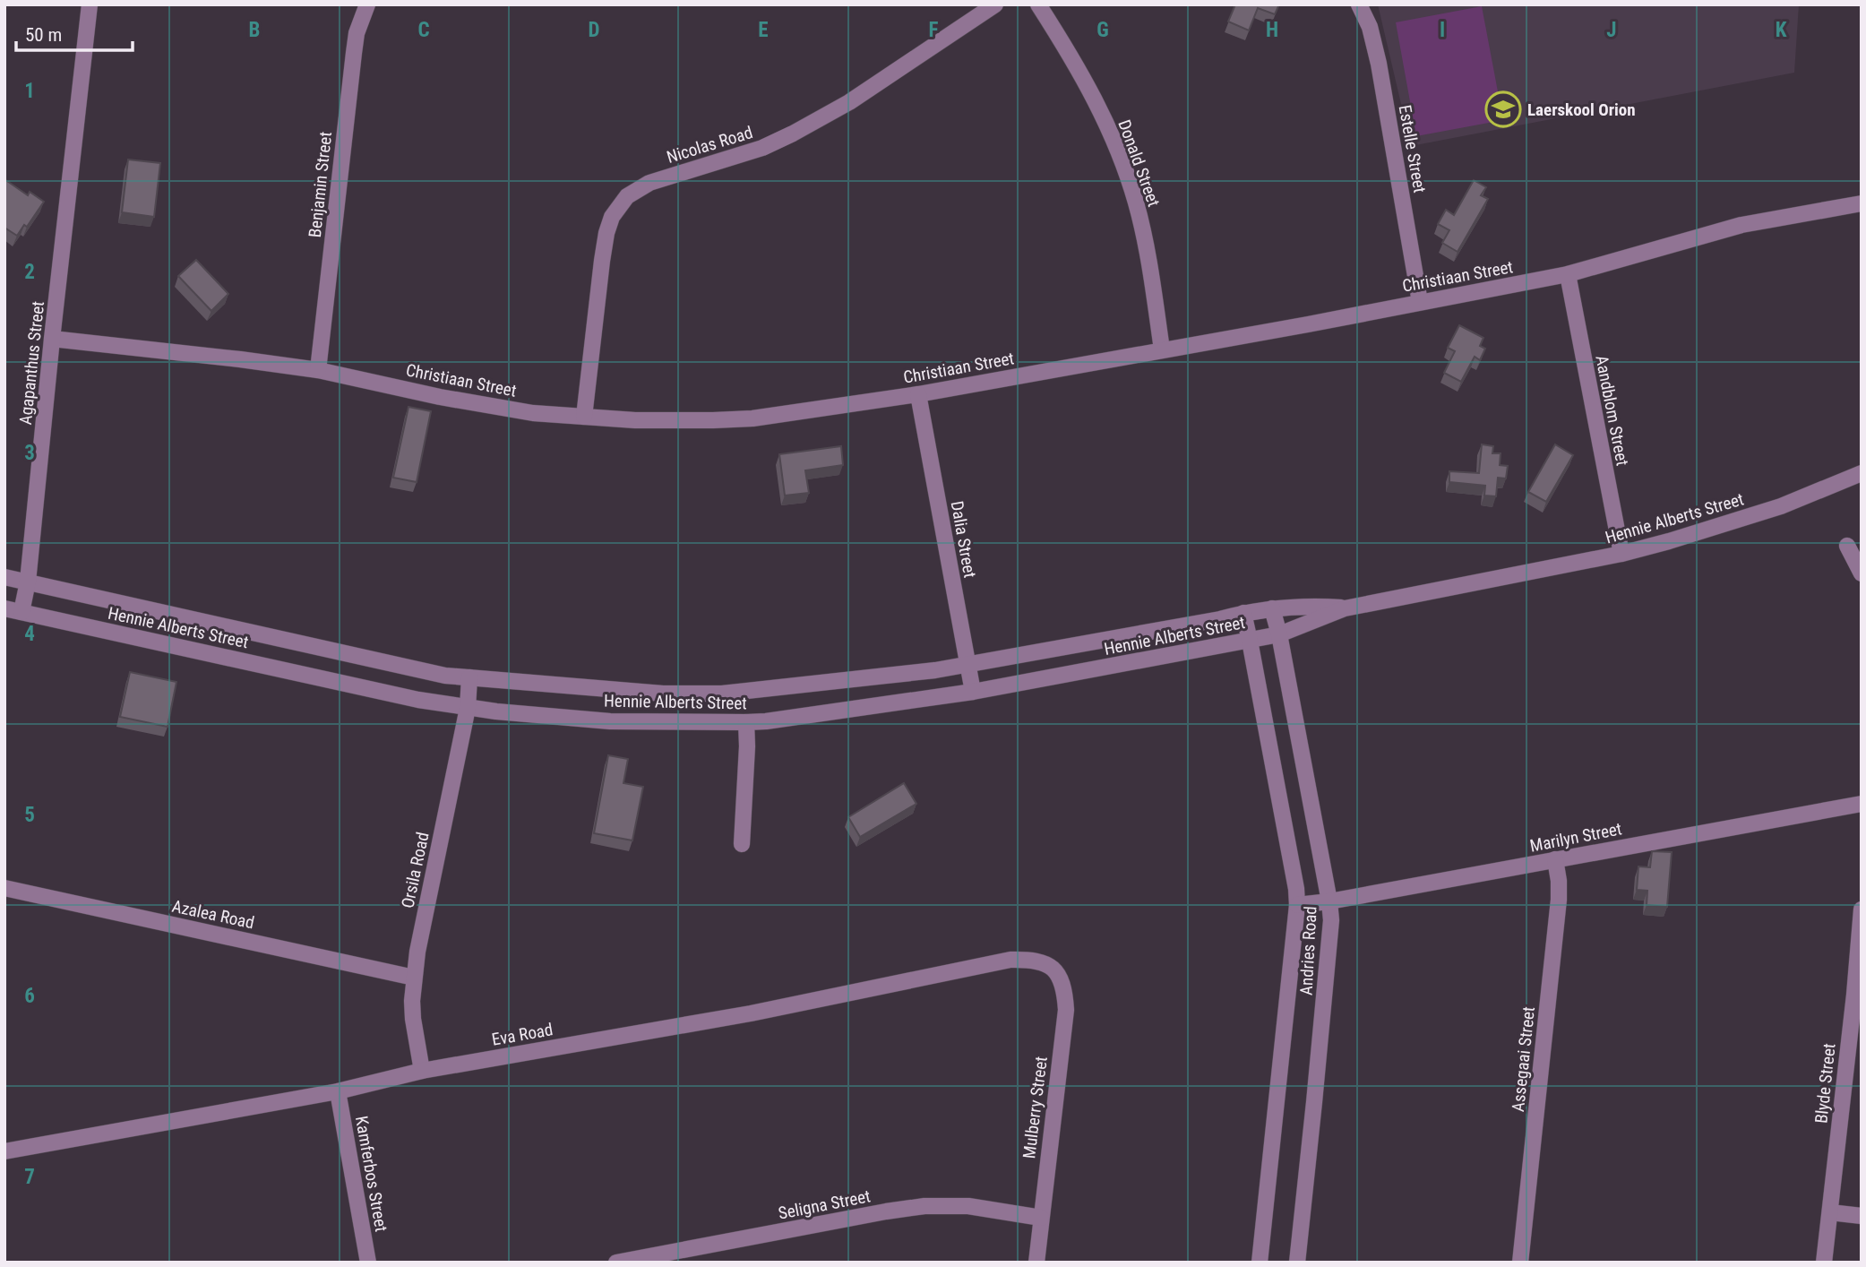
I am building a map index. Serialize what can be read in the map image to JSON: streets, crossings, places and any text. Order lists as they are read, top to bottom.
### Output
{
  "streets": {
    "street": [
      "Nicolas Road",
      "Estelle Street",
      "Donald Street",
      "Benjamin Street",
      "Christiaan Street",
      "Agapanthus Street",
      "Aandblom Street",
      "Hennie Alberts Street",
      "Dalia Street",
      "Marilyn Street",
      "Orsila Road",
      "Azalea Road",
      "Andries Road",
      "Eva Road",
      "Assegaai Street",
      "Blyde Street",
      "Mulberry Street",
      "Kamferbos Street",
      "Seligna Street"
    ]
  },
  "crossings": [
    ["Nicolas Road", "Christiaan Street"],
    ["Estelle Street", "Christiaan Street"],
    ["Donald Street", "Christiaan Street"],
    ["Benjamin Street", "Christiaan Street"],
    ["Christiaan Street", "Agapanthus Street"],
    ["Christiaan Street", "Aandblom Street"],
    ["Christiaan Street", "Dalia Street"],
    ["Agapanthus Street", "Hennie Alberts Street"],
    ["Aandblom Street", "Hennie Alberts Street"],
    ["Hennie Alberts Street", "Dalia Street"],
    ["Hennie Alberts Street", "Orsila Road"],
    ["Hennie Alberts Street", "Andries Road"],
    ["Marilyn Street", "Andries Road"],
    ["Marilyn Street", "Assegaai Street"],
    ["Orsila Road", "Azalea Road"],
    ["Orsila Road", "Eva Road"],
    ["Eva Road", "Mulberry Street"],
    ["Eva Road", "Kamferbos Street"],
    ["Mulberry Street", "Seligna Street"]
  ],
  "places": {
    "school or university": ["Laerskool Orion"]
  },
  "scale_bar": "50 m",
  "grid": {
    "columns": [
      "B",
      "C",
      "D",
      "E",
      "F",
      "G",
      "H",
      "I",
      "J",
      "K"
    ],
    "rows": [
      "1",
      "2",
      "3",
      "4",
      "5",
      "6",
      "7"
    ]
  }
}
